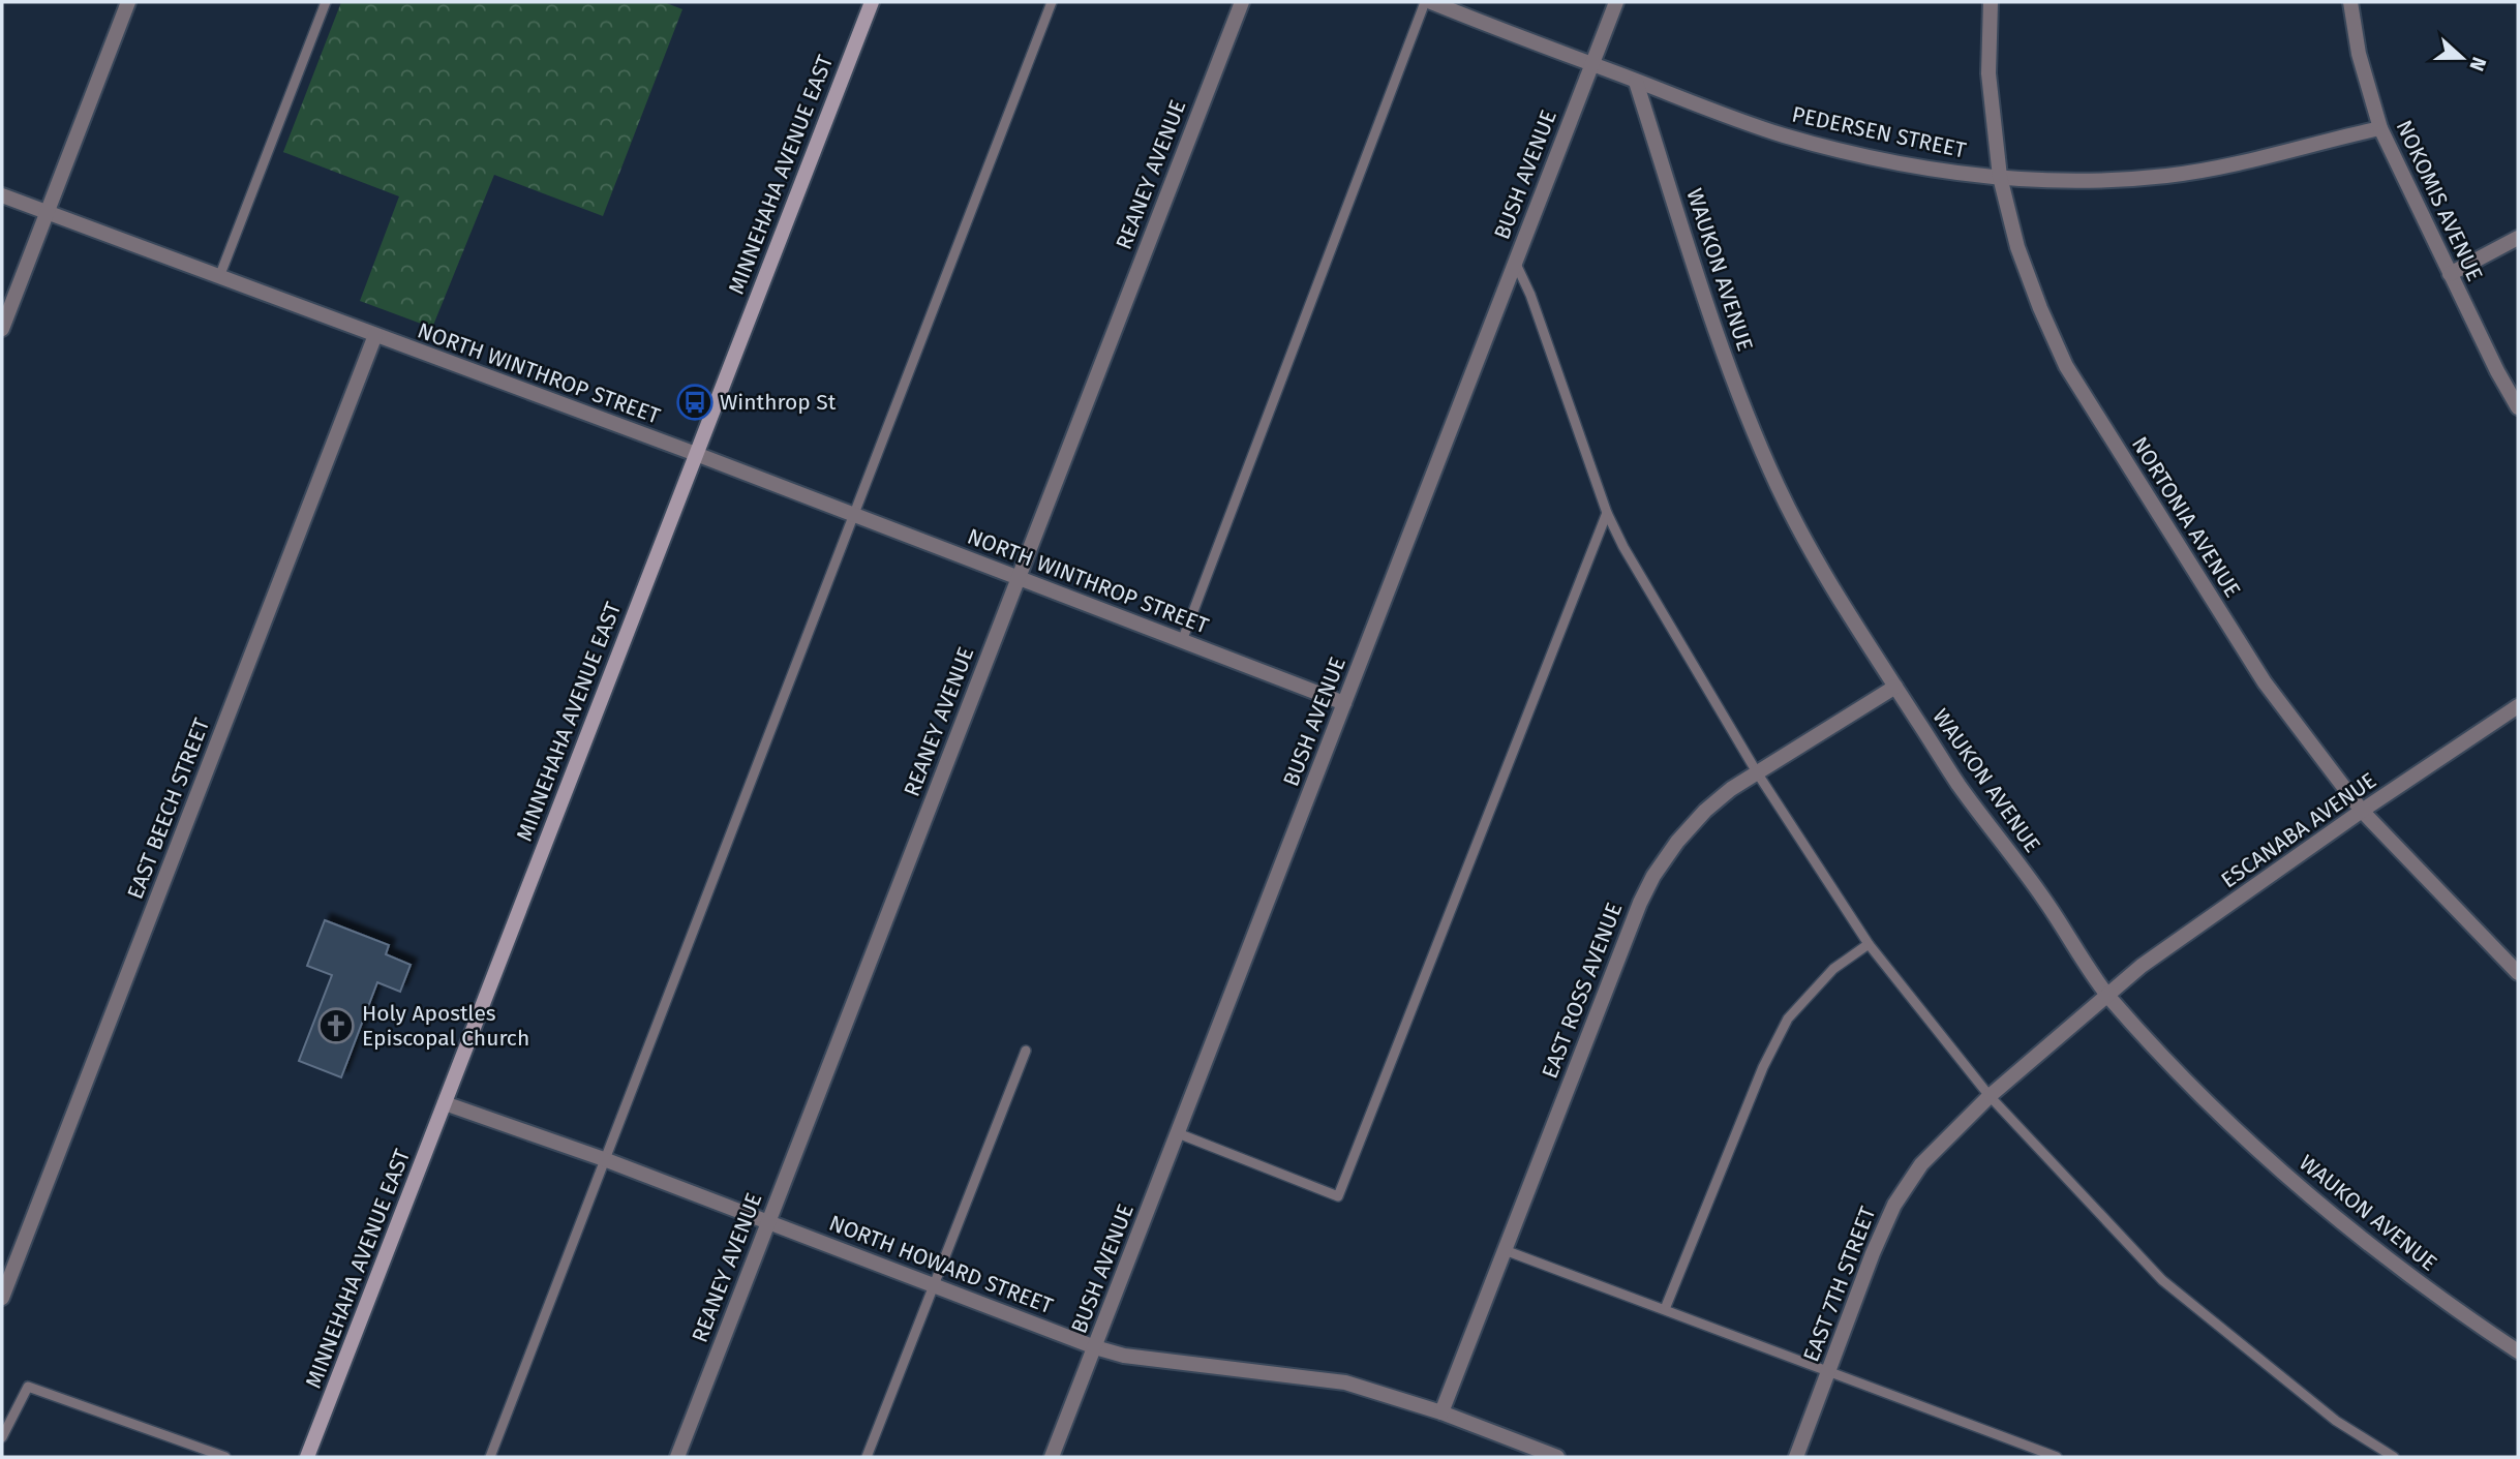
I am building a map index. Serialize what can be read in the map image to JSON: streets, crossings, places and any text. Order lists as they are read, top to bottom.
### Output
{
  "streets": {
    "main road": ["MINNEHAHA AVENUE EAST"],
    "street": [
      "PEDERSEN STREET",
      "REANEY AVENUE",
      "BUSH AVENUE",
      "NOKOMIS AVENUE",
      "WAUKON AVENUE",
      "NORTH WINTHROP STREET",
      "NORTONIA AVENUE",
      "EAST BEECH STREET",
      "ESCANABA AVENUE",
      "EAST ROSS AVENUE",
      "NORTH HOWARD STREET",
      "EAST 7TH STREET"
    ]
  },
  "crossings": [
    ["PEDERSEN STREET", "BUSH AVENUE"],
    ["PEDERSEN STREET", "NOKOMIS AVENUE"],
    ["PEDERSEN STREET", "WAUKON AVENUE"],
    ["PEDERSEN STREET", "NORTONIA AVENUE"],
    ["MINNEHAHA AVENUE EAST", "NORTH WINTHROP STREET"],
    ["MINNEHAHA AVENUE EAST", "NORTH HOWARD STREET"],
    ["REANEY AVENUE", "NORTH WINTHROP STREET"],
    ["REANEY AVENUE", "NORTH HOWARD STREET"],
    ["BUSH AVENUE", "NORTH WINTHROP STREET"],
    ["BUSH AVENUE", "NORTH HOWARD STREET"],
    ["WAUKON AVENUE", "ESCANABA AVENUE"],
    ["WAUKON AVENUE", "EAST ROSS AVENUE"],
    ["WAUKON AVENUE", "EAST 7TH STREET"],
    ["NORTH WINTHROP STREET", "EAST BEECH STREET"],
    ["NORTONIA AVENUE", "ESCANABA AVENUE"],
    ["ESCANABA AVENUE", "EAST 7TH STREET"],
    ["EAST ROSS AVENUE", "NORTH HOWARD STREET"]
  ],
  "places": {
    "bus stop": ["Winthrop St"],
    "church": ["Holy Apostles Episcopal Church"]
  },
  "north": "right"
}
